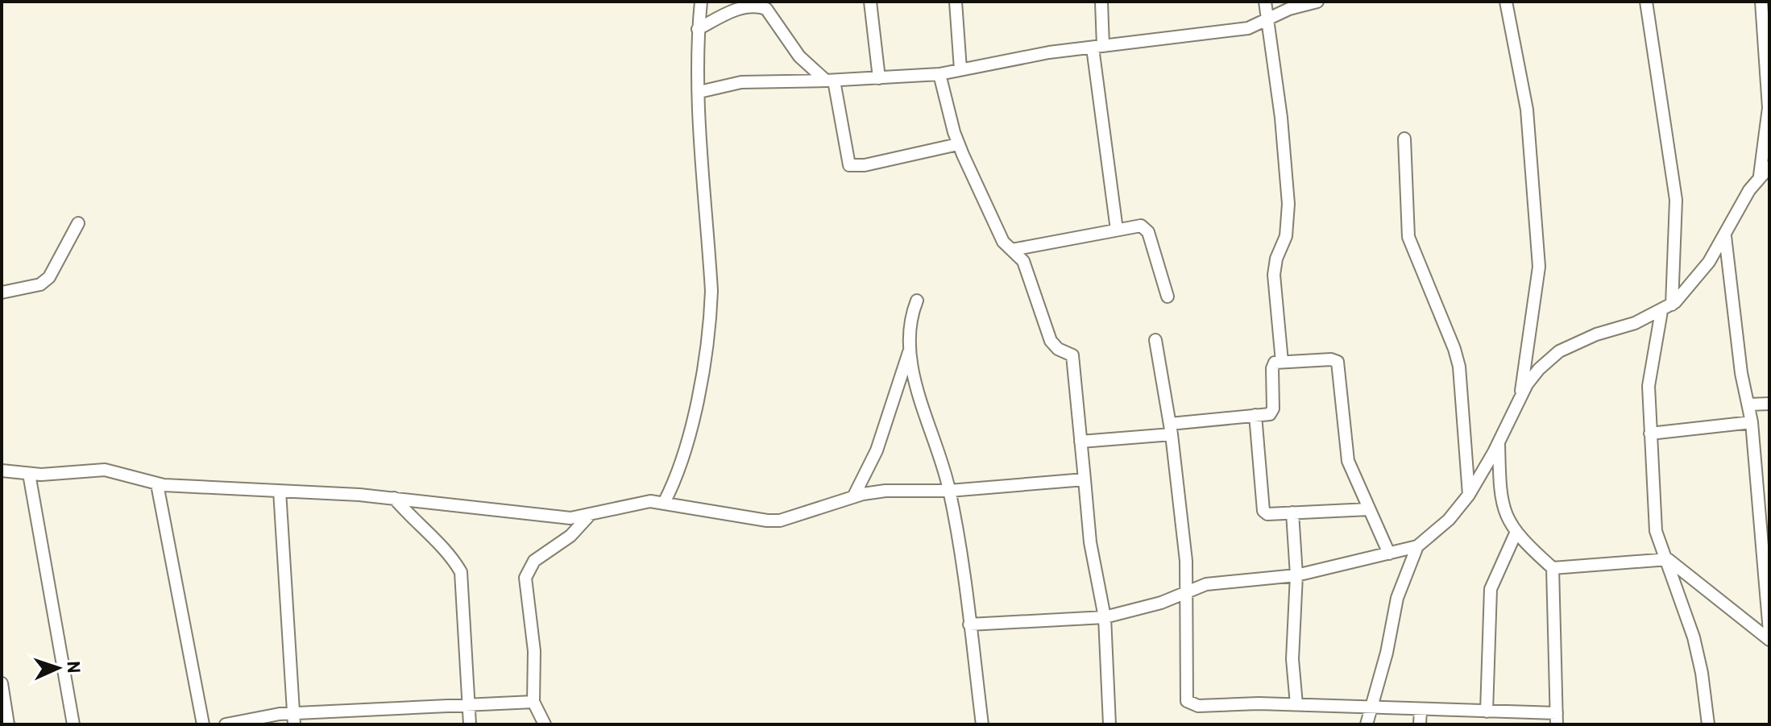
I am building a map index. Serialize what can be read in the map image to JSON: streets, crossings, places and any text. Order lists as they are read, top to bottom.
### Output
{
  "north": "right"
}
